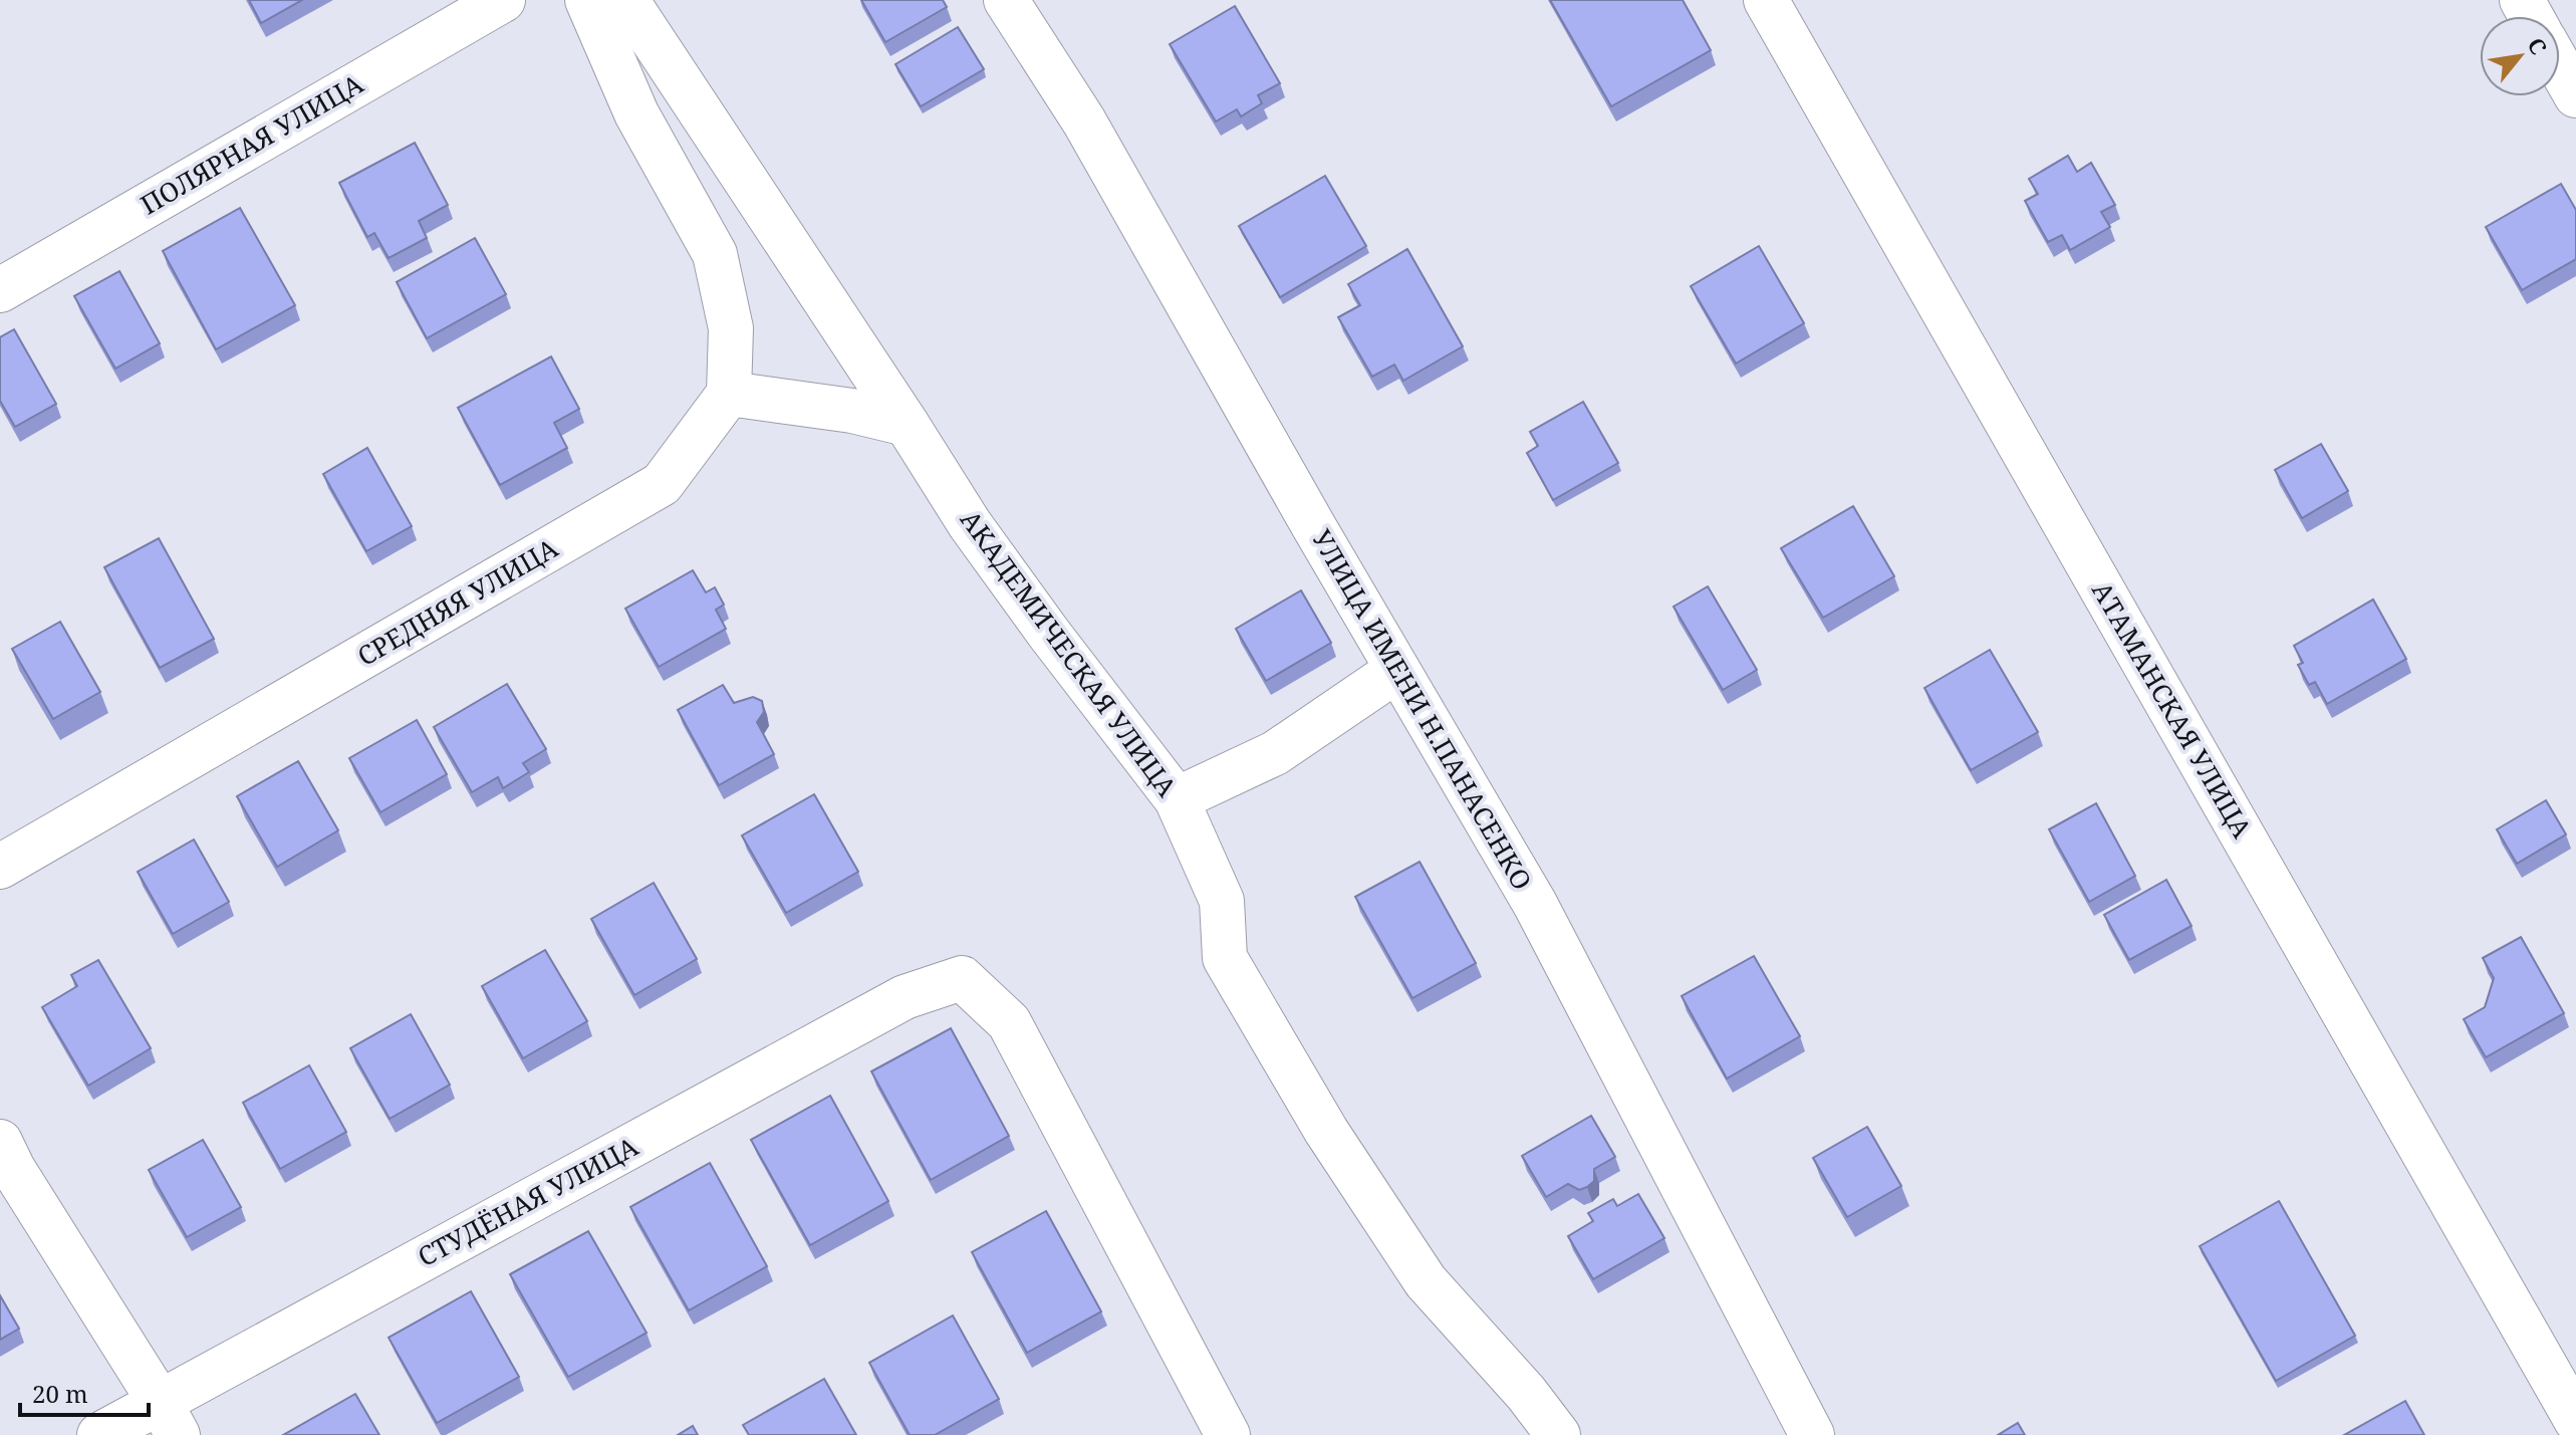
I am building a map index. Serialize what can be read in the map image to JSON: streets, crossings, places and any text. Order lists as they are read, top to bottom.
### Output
{
  "streets": {
    "street": [
      "ПОЛЯРНАЯ УЛИЦА",
      "СРЕДНЯЯ УЛИЦА",
      "АКАДЕМИЧЕСКАЯ УЛИЦА",
      "УЛИЦА ИМЕНИ Н.ПАНАСЕНКО",
      "АТАМАНСКАЯ УЛИЦА",
      "СТУДЁНАЯ УЛИЦА"
    ]
  },
  "scale_bar": "20 m",
  "north": "top right"
}
